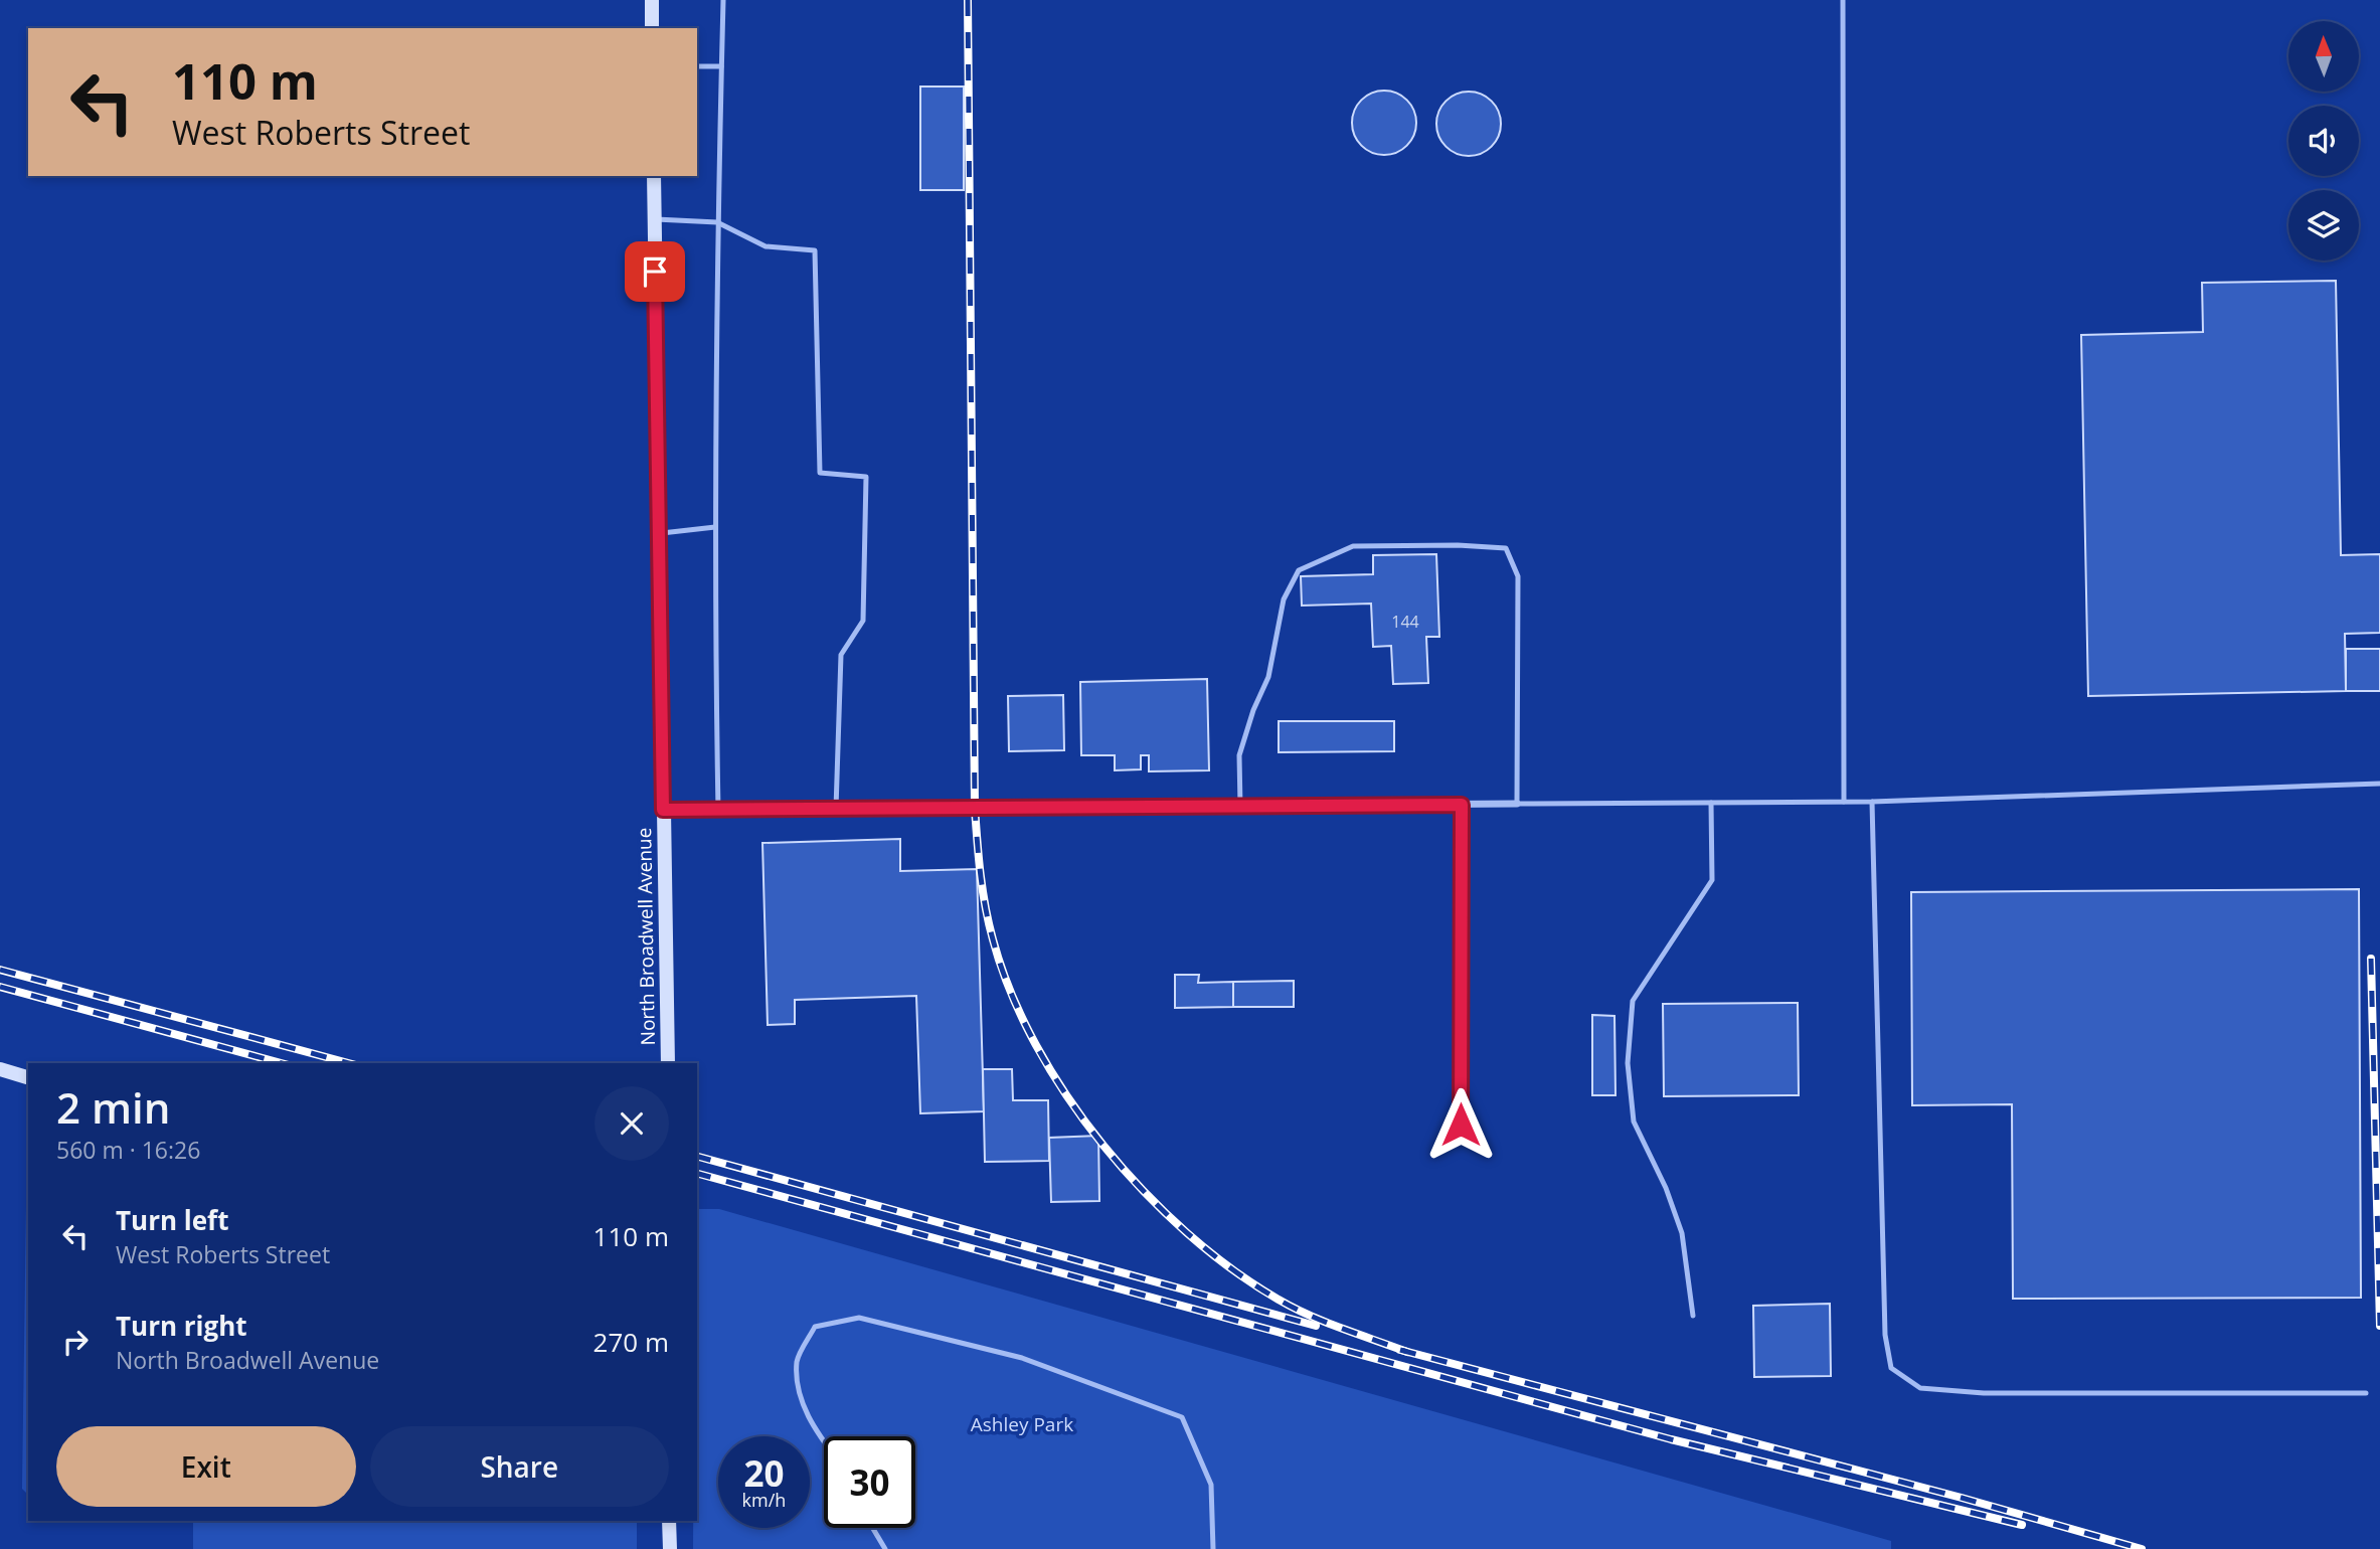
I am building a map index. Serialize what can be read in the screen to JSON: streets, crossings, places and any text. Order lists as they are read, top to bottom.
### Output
{
  "streets": {
    "main road": ["North Broadwell Avenue"]
  },
  "parks": ["Ashley Park"],
  "house_numbers": ["144"],
  "north": "top",
  "page": {
    "turn": ["110 m", "West Roberts Street"],
    "heading": ["2 min", "560 m · 16:26"],
    "list": [
      {
        "name": "Turn left",
        "note": "West Roberts Street",
        "value": "110 m"
      },
      {
        "name": "Turn right",
        "note": "North Broadwell Avenue",
        "value": "270 m"
      }
    ],
    "buttons": ["Exit", "Share"],
    "speed": "20 km/h",
    "limit": "30"
  }
}
